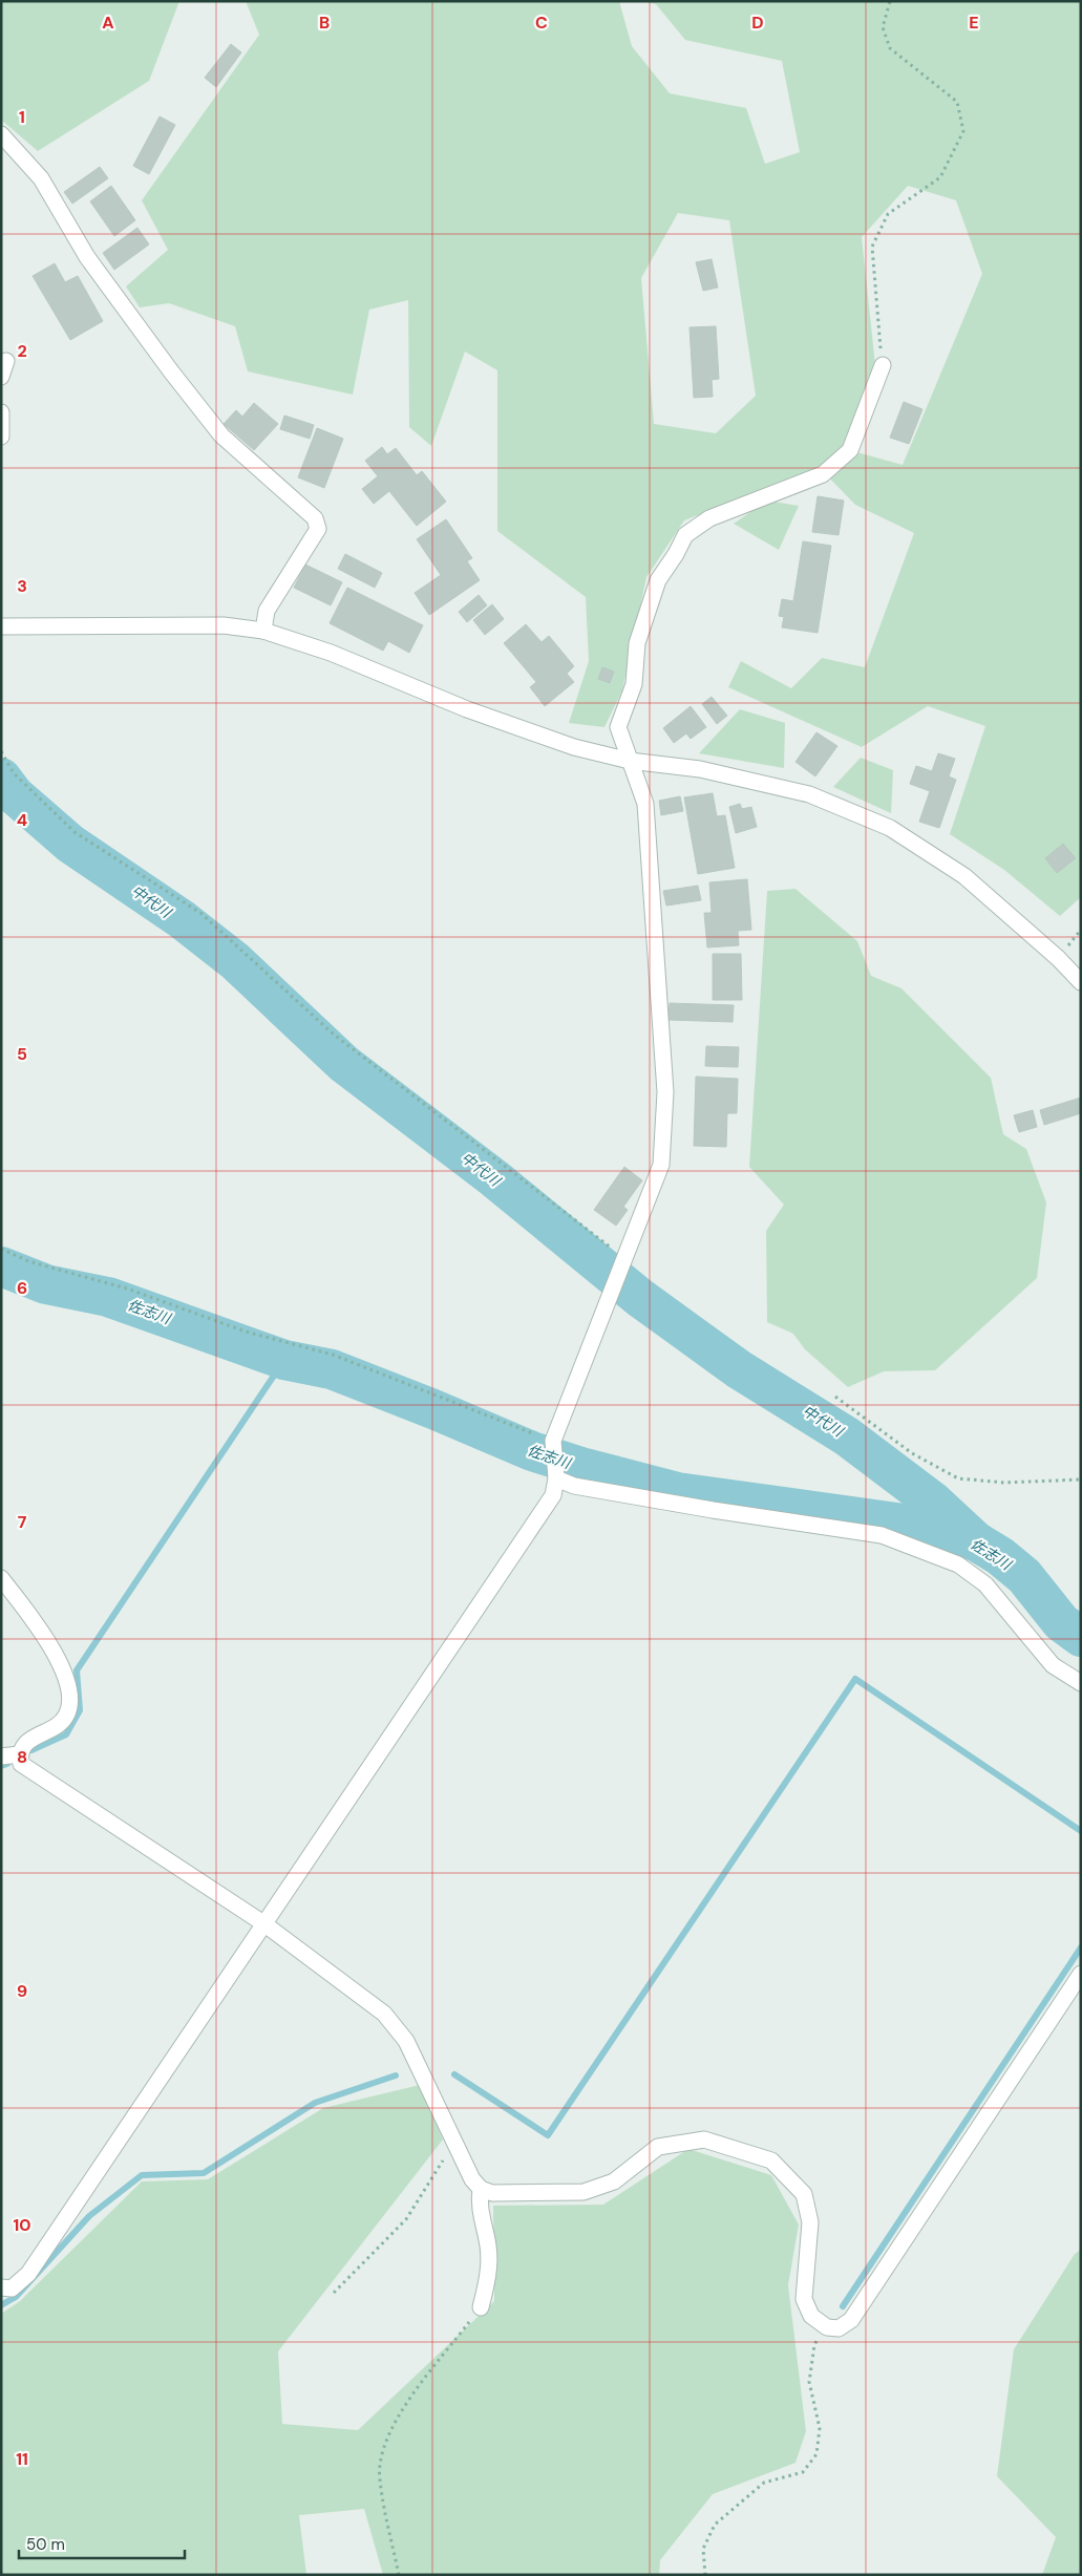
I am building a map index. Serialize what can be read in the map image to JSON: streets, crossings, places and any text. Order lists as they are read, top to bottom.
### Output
{
  "water": ["中代川", "佐志川"],
  "scale_bar": "50 m",
  "grid": {
    "columns": [
      "A",
      "B",
      "C",
      "D",
      "E"
    ],
    "rows": [
      "1",
      "2",
      "3",
      "4",
      "5",
      "6",
      "7",
      "8",
      "9",
      "10",
      "11"
    ]
  }
}
